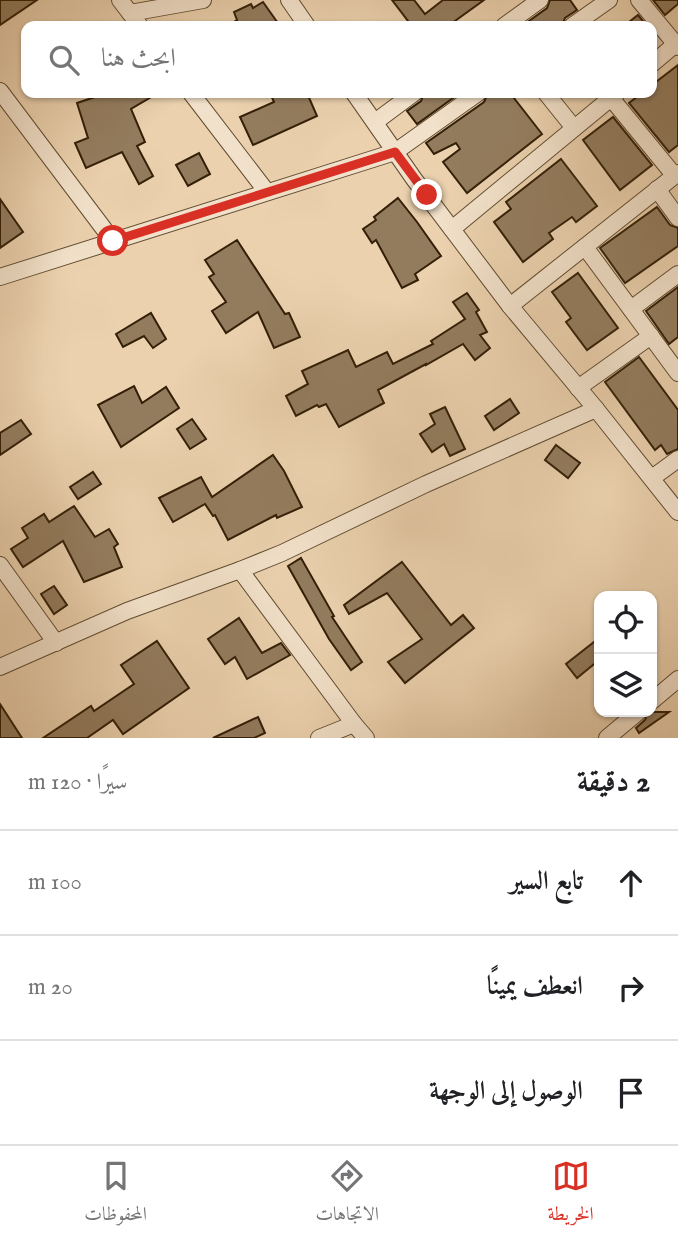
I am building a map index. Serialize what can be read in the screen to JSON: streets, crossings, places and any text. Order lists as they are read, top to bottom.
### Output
{
  "page": {
    "search": "ابحث هنا",
    "heading": ["2 دقيقة", "سيرًا · 120 m"],
    "list": [
      ["تابع السير", "100 m"],
      ["انعطف يمينًا", "20 m"],
      "الوصول إلى الوجهة"
    ],
    "nav": ["الخريطة", "الاتجاهات", "المحفوظات"]
  }
}
